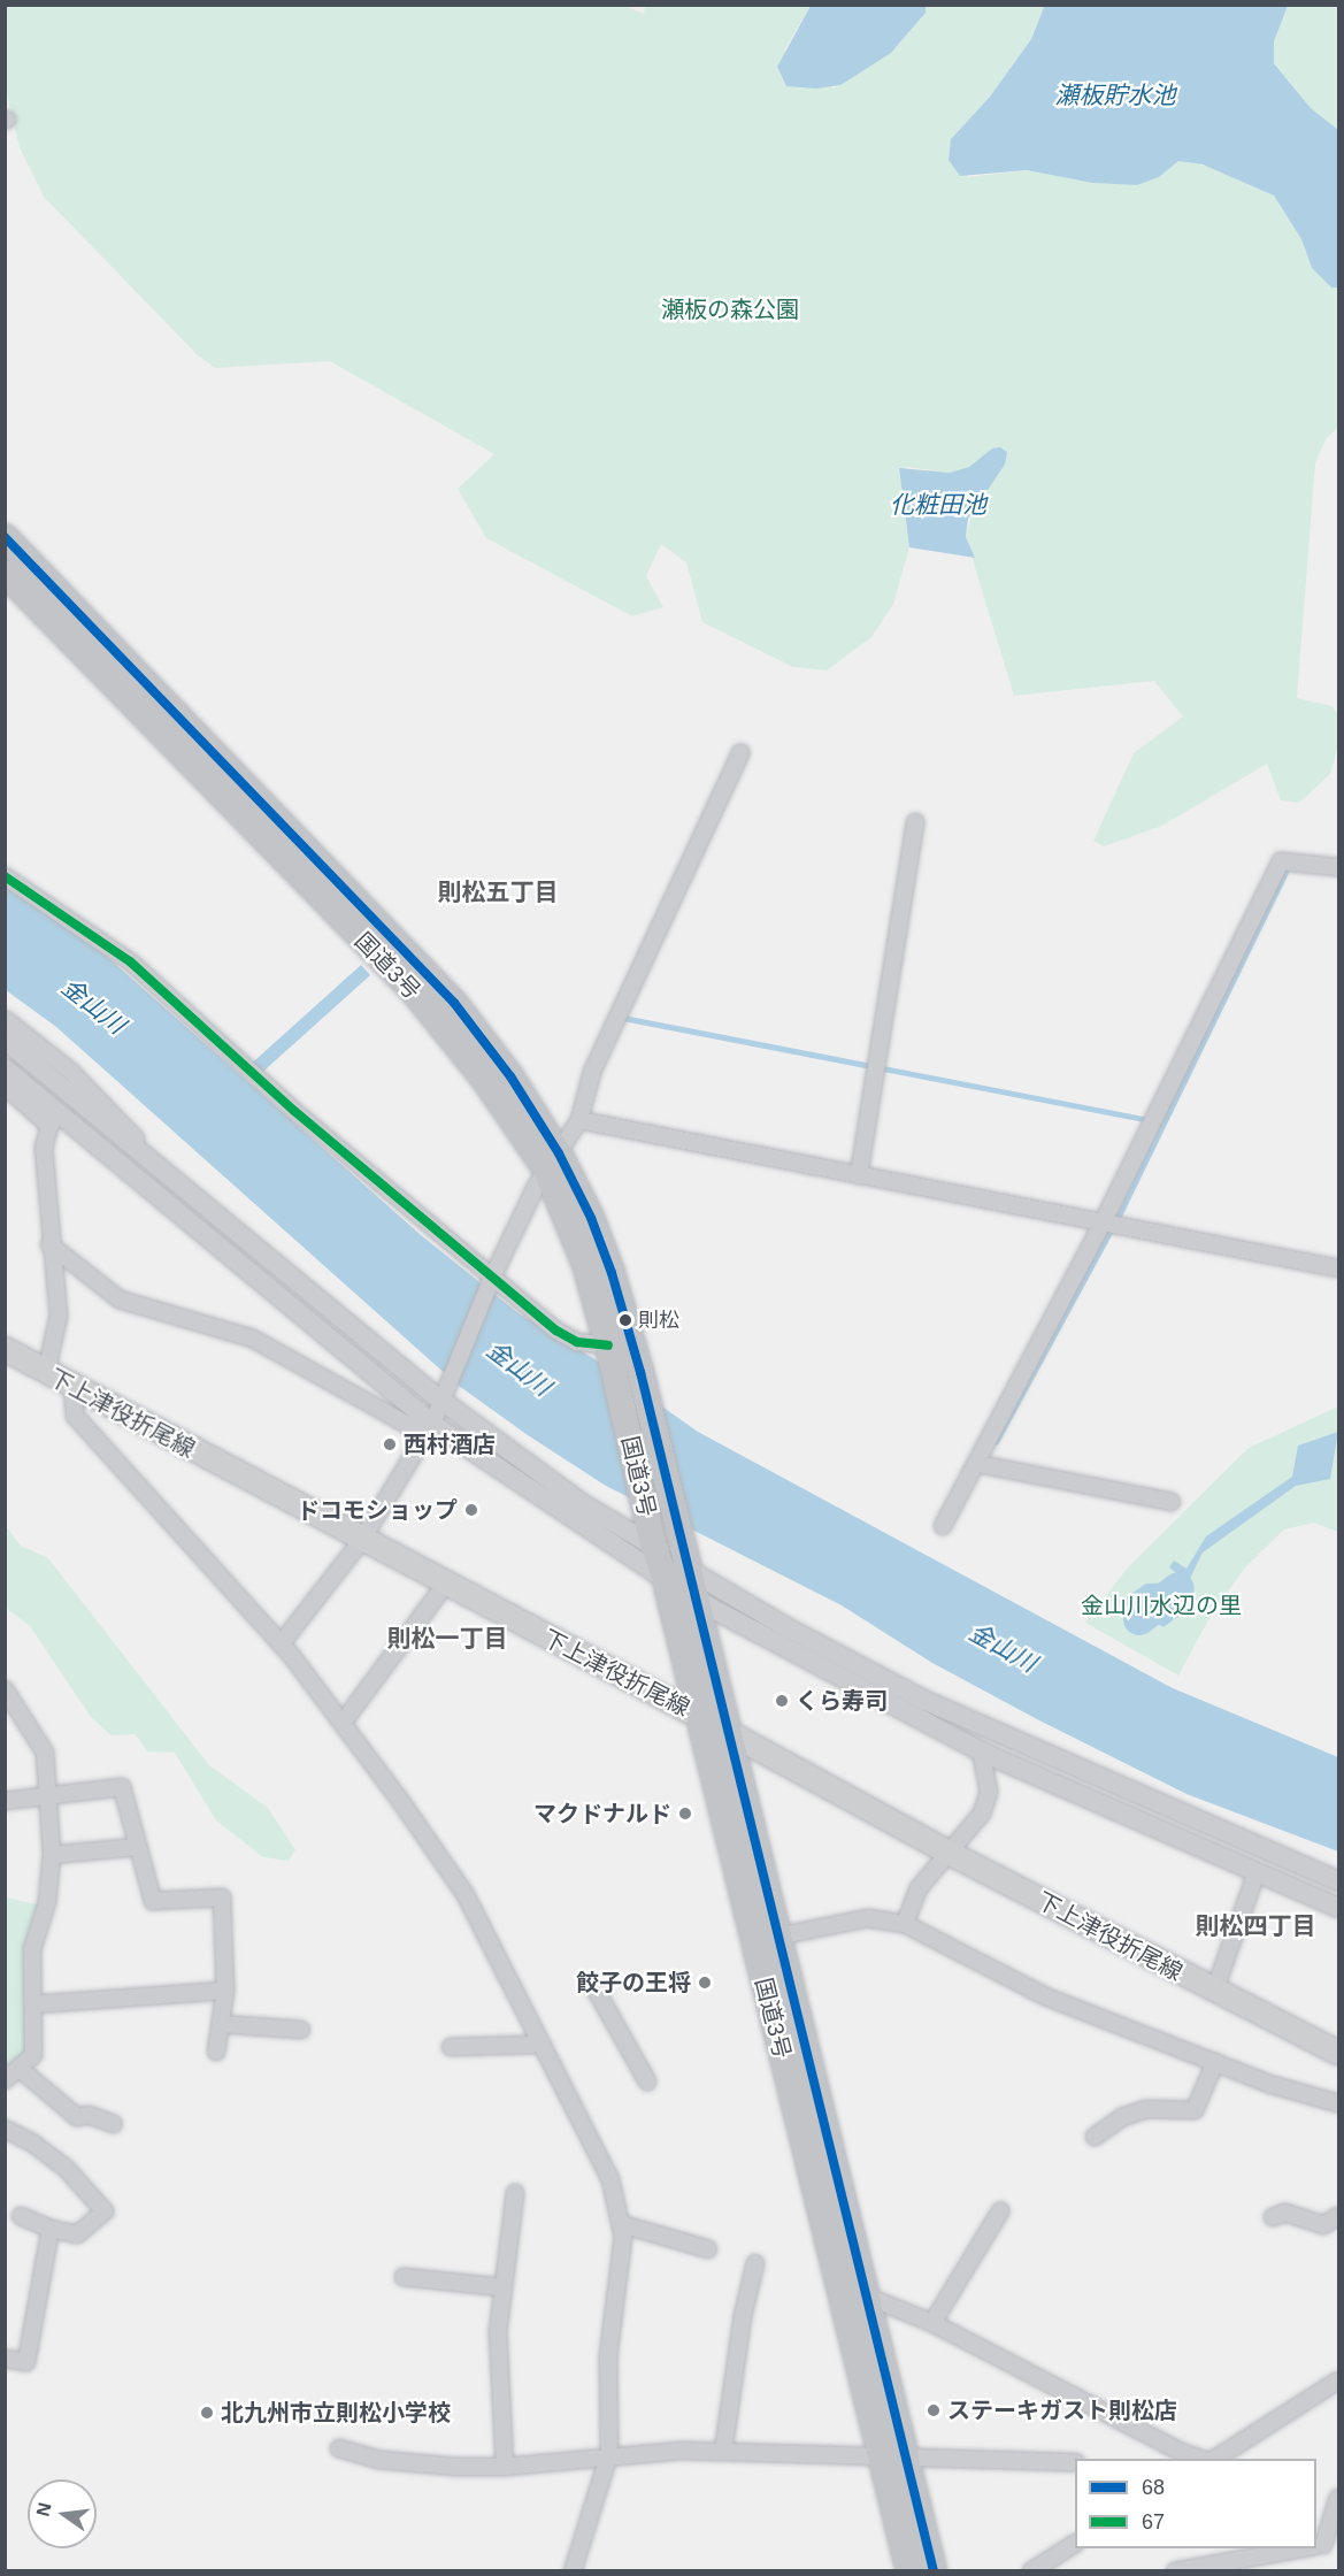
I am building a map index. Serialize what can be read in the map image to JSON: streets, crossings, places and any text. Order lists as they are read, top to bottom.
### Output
{
  "streets": {
    "highway": ["国道3号"],
    "main road": ["下上津役折尾線"]
  },
  "crossings": [
    ["国道3号", "下上津役折尾線"]
  ],
  "districts": ["則松五丁目", "則松一丁目", "則松四丁目"],
  "water": ["瀬板貯水池", "化粧田池", "金山川"],
  "parks": ["瀬板の森公園", "金山川水辺の里"],
  "places": [
    "則松",
    "西村酒店",
    "ドコモショップ",
    "くら寿司",
    "マクドナルド",
    "餃子の王将",
    "ステーキガスト則松店",
    "北九州市立則松小学校"
  ],
  "lines": ["transit line 68", "transit line 67"],
  "legend": ["68", "67"],
  "north": "left"
}
